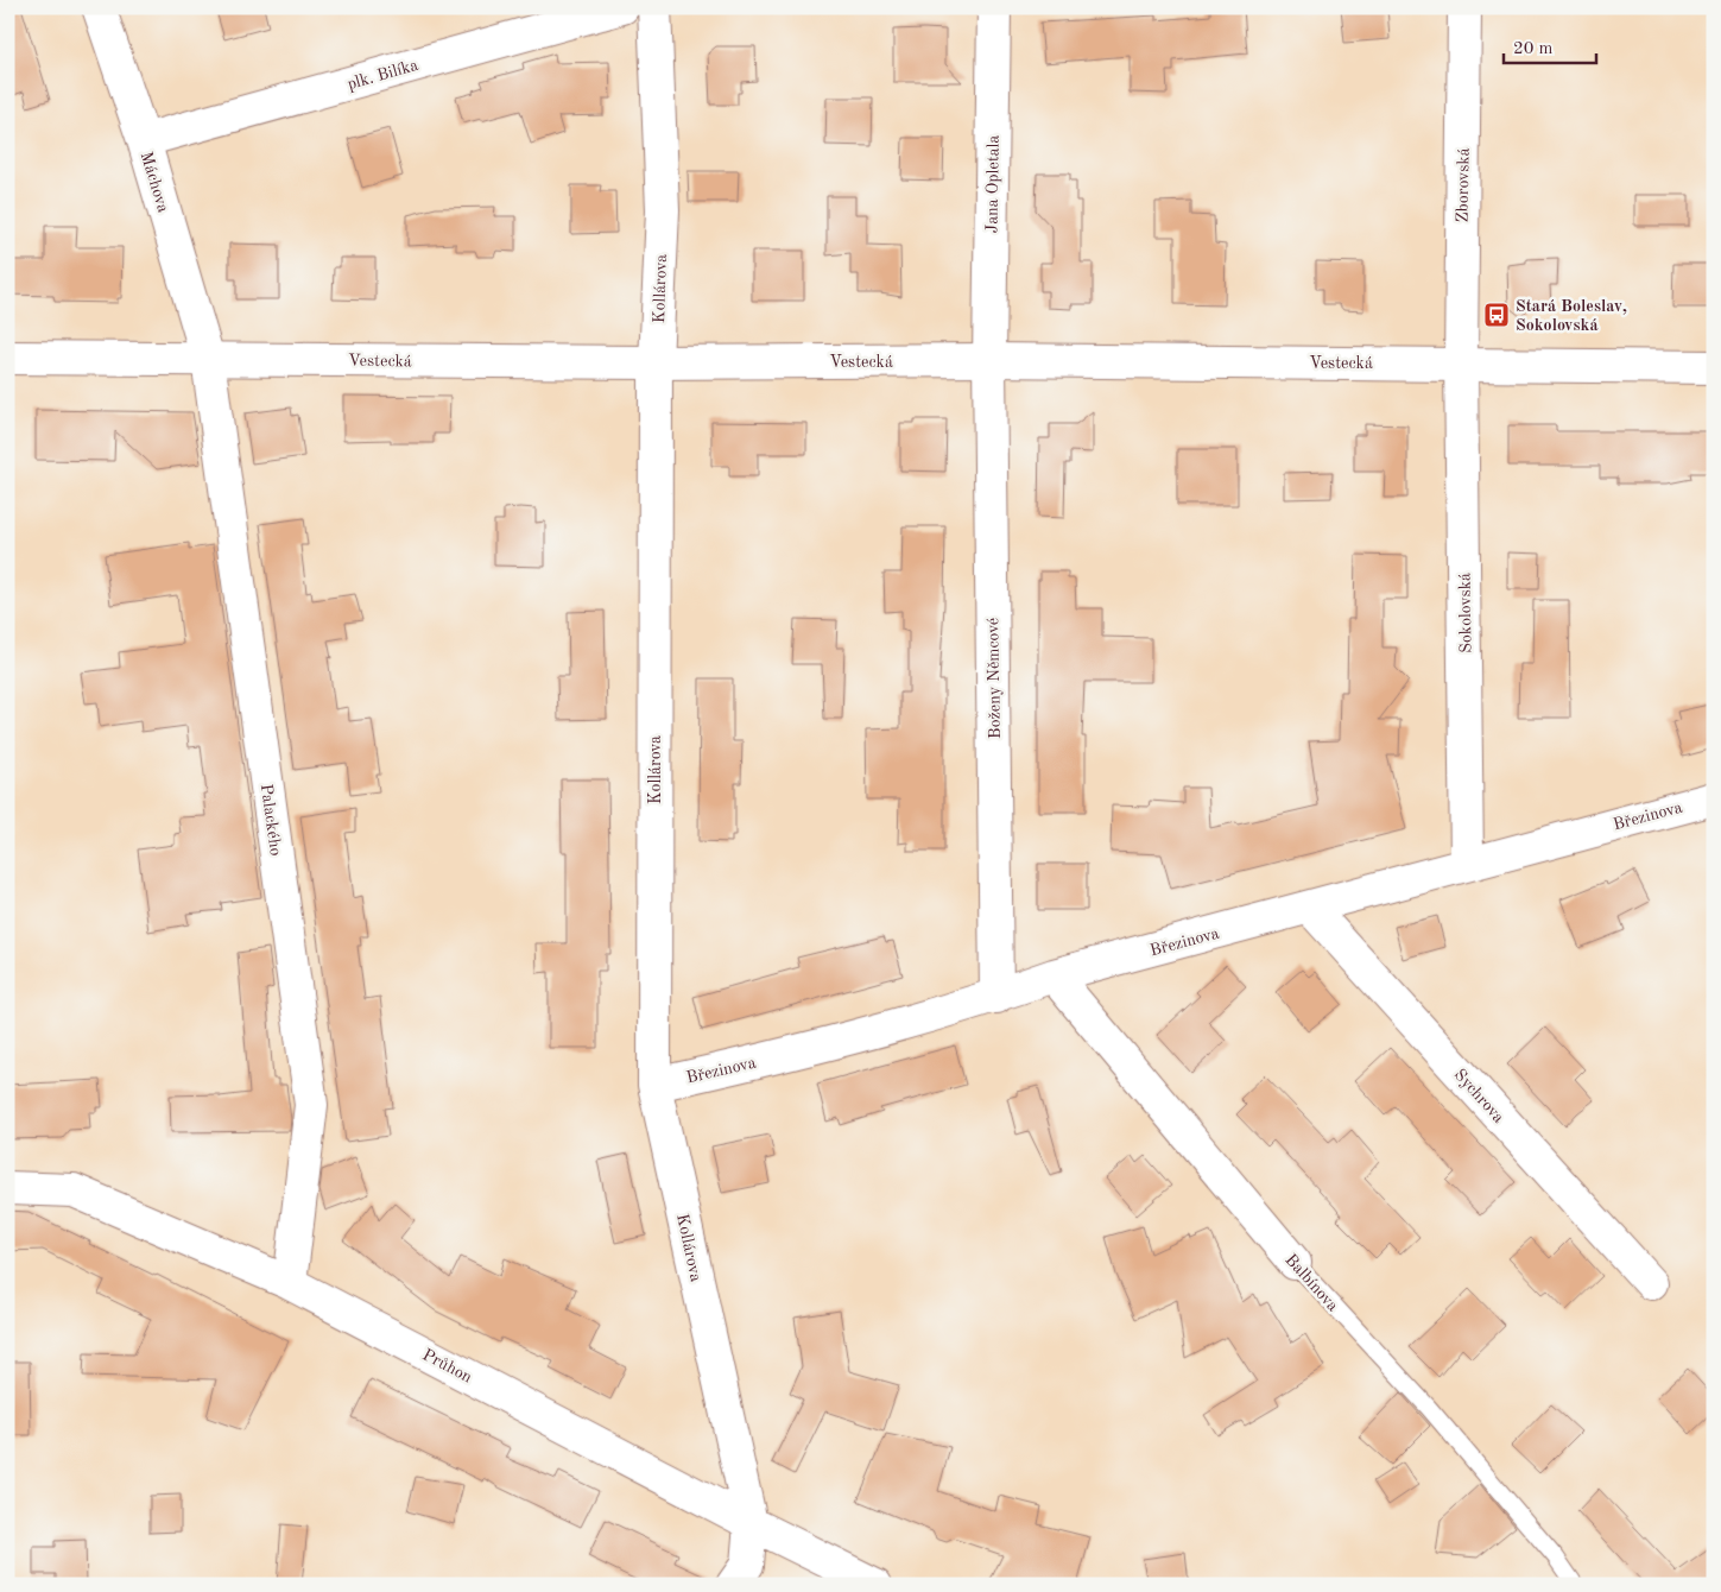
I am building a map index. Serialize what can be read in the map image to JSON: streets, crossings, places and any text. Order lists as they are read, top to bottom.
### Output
{
  "streets": {
    "street": [
      "plk. Bilíka",
      "Máchova",
      "Jana Opletala",
      "Zborovská",
      "Kollárova",
      "Vestecká",
      "Sokolovská",
      "Boženy Němcové",
      "Březinova",
      "Palackého",
      "Sychrova",
      "Balbínova",
      "Průhon"
    ]
  },
  "crossings": [
    ["plk. Bilíka", "Máchova"],
    ["Máchova", "Vestecká"],
    ["Máchova", "Palackého"],
    ["Jana Opletala", "Vestecká"],
    ["Jana Opletala", "Boženy Němcové"],
    ["Zborovská", "Vestecká"],
    ["Zborovská", "Sokolovská"],
    ["Kollárova", "Vestecká"],
    ["Kollárova", "Březinova"],
    ["Kollárova", "Průhon"],
    ["Vestecká", "Sokolovská"],
    ["Vestecká", "Boženy Němcové"],
    ["Vestecká", "Palackého"],
    ["Sokolovská", "Březinova"],
    ["Boženy Němcové", "Březinova"],
    ["Březinova", "Sychrova"],
    ["Březinova", "Balbínova"],
    ["Palackého", "Průhon"]
  ],
  "places": {
    "bus stop": ["Stará Boleslav, Sokolovská"]
  },
  "scale_bar": "20 m"
}
